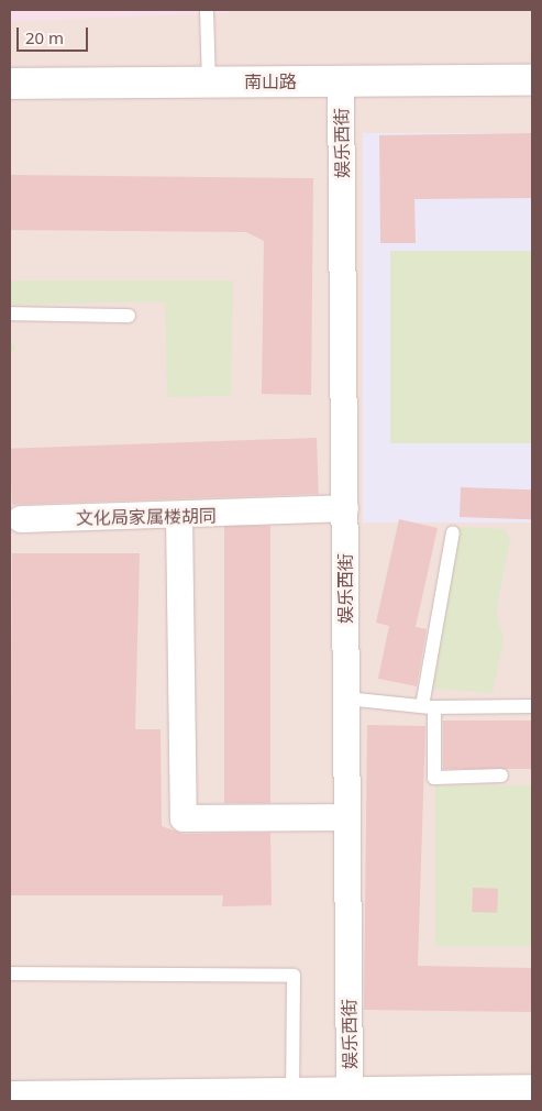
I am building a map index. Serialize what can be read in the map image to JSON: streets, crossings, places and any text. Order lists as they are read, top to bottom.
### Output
{
  "streets": {
    "street": ["南山路", "娱乐西街", "文化局家属楼胡同"]
  },
  "crossings": [
    ["南山路", "娱乐西街"],
    ["娱乐西街", "文化局家属楼胡同"]
  ],
  "scale_bar": "20 m"
}
